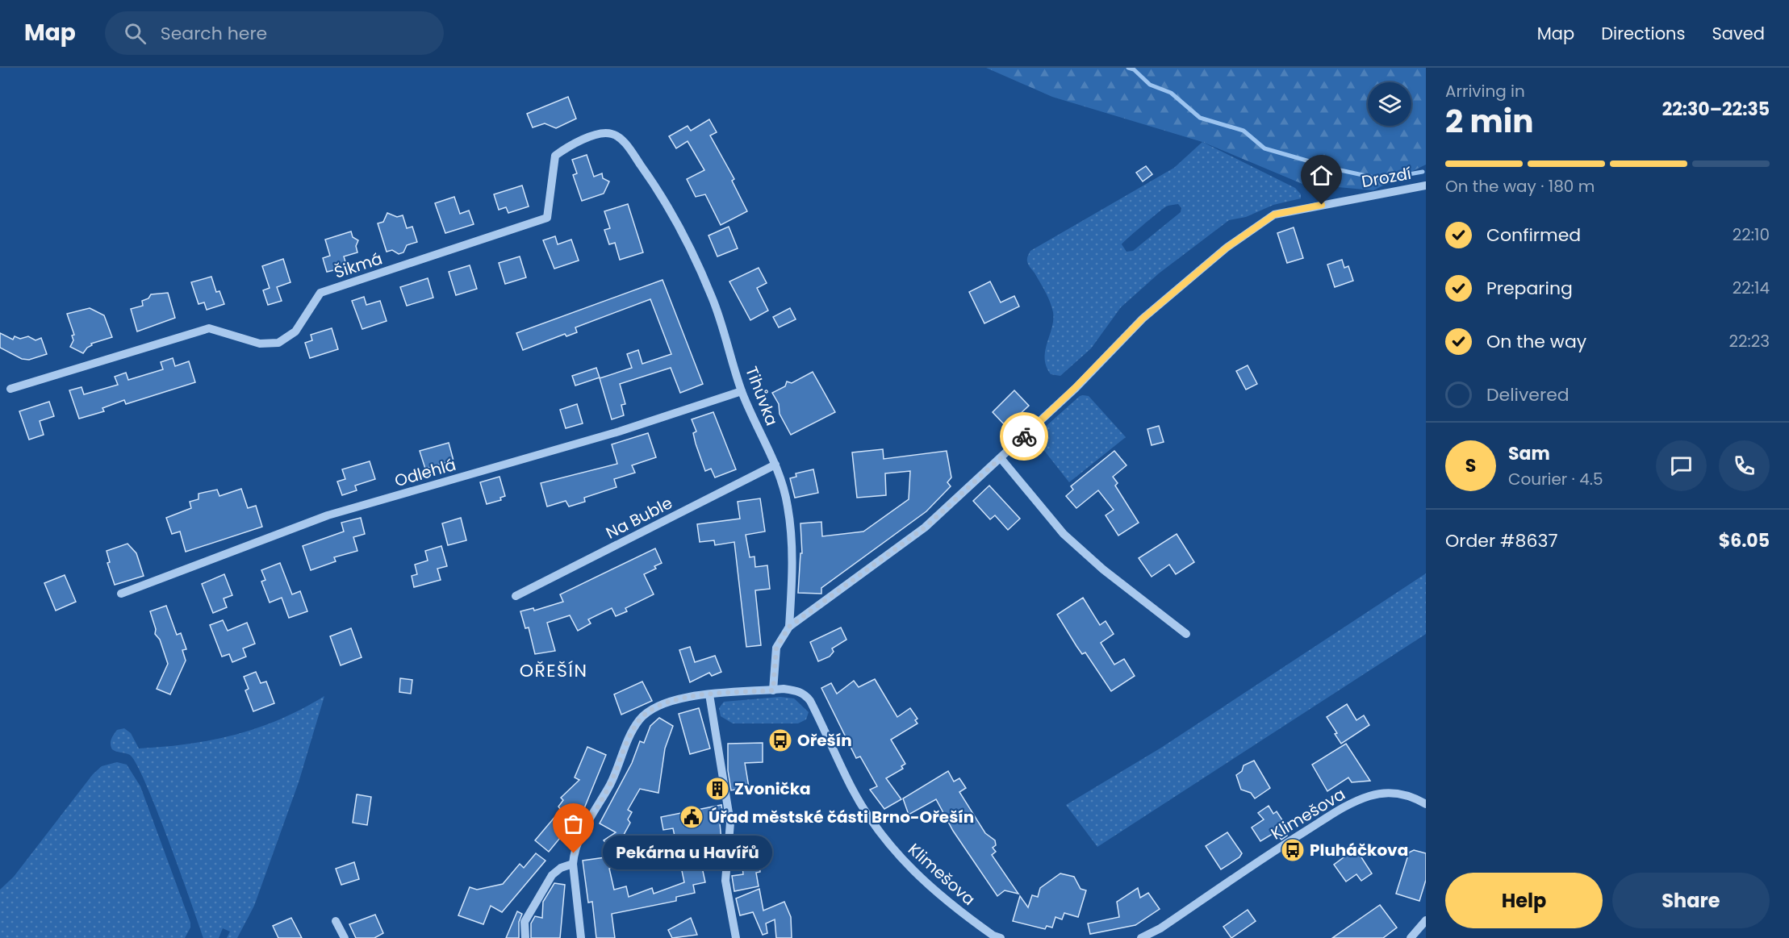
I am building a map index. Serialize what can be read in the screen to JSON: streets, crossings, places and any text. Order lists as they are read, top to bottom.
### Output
{
  "streets": {
    "street": [
      "Drozdí",
      "Šikmá",
      "Tihůvka",
      "Odlehlá",
      "Na Buble",
      "Klimešova"
    ]
  },
  "crossings": [
    ["Drozdí", "Tihůvka"],
    ["Drozdí", "Klimešova"],
    ["Šikmá", "Tihůvka"],
    ["Tihůvka", "Odlehlá"],
    ["Tihůvka", "Na Buble"]
  ],
  "districts": ["OŘEŠÍN"],
  "places": {
    "bus stop": ["Ořešín", "Pluháčkova"],
    "building": ["Zvonička"],
    "public building": ["Úřad městské části Brno-Ořešín"],
    "other": ["Pekárna u Havířů"]
  },
  "page": {
    "header": "Map",
    "search": "Search here",
    "nav": ["Map", "Directions", "Saved"],
    "heading": ["2 min", "Arriving in", "22:30–22:35"],
    "panel": [
      "Sam",
      "Courier · 4.5",
      "Order #8637",
      "$6.05"
    ],
    "bar": "On the way · 180 m",
    "list": [
      ["Confirmed", "22:10"],
      ["Preparing", "22:14"],
      ["On the way", "22:23"],
      "Delivered"
    ],
    "round": "S",
    "bubble": "Pekárna u Havířů",
    "buttons": ["Help", "Share"]
  }
}
